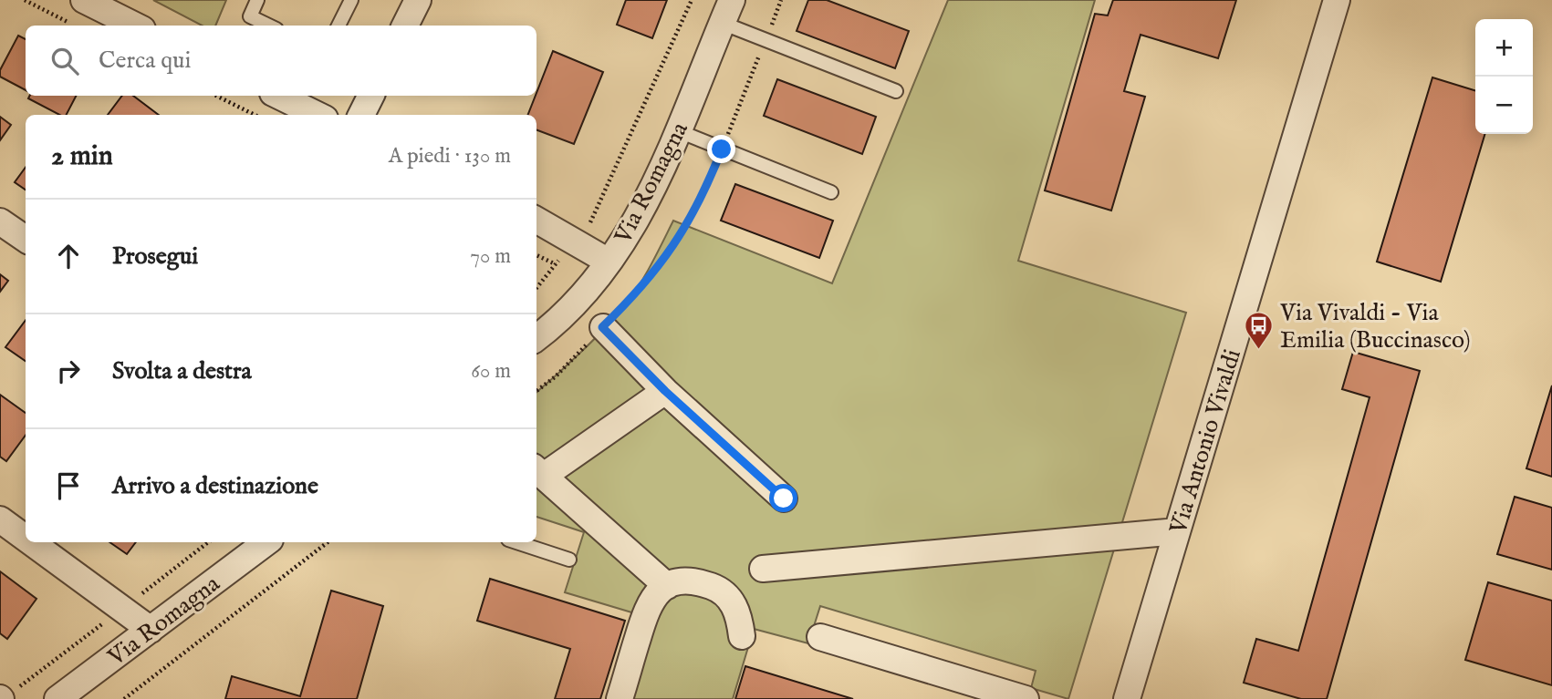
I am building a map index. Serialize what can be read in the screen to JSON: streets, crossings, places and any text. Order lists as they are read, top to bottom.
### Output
{
  "streets": {
    "street": ["Via Romagna", "Via Antonio Vivaldi"]
  },
  "places": {
    "bus stop": ["Via Vivaldi - Via Emilia (Buccinasco)"]
  },
  "page": {
    "map_buttons": ["+", "−"],
    "search": "Cerca qui",
    "heading": ["2 min", "A piedi · 130 m"],
    "list": [
      ["Prosegui", "70 m"],
      ["Svolta a destra", "60 m"],
      "Arrivo a destinazione"
    ]
  }
}
